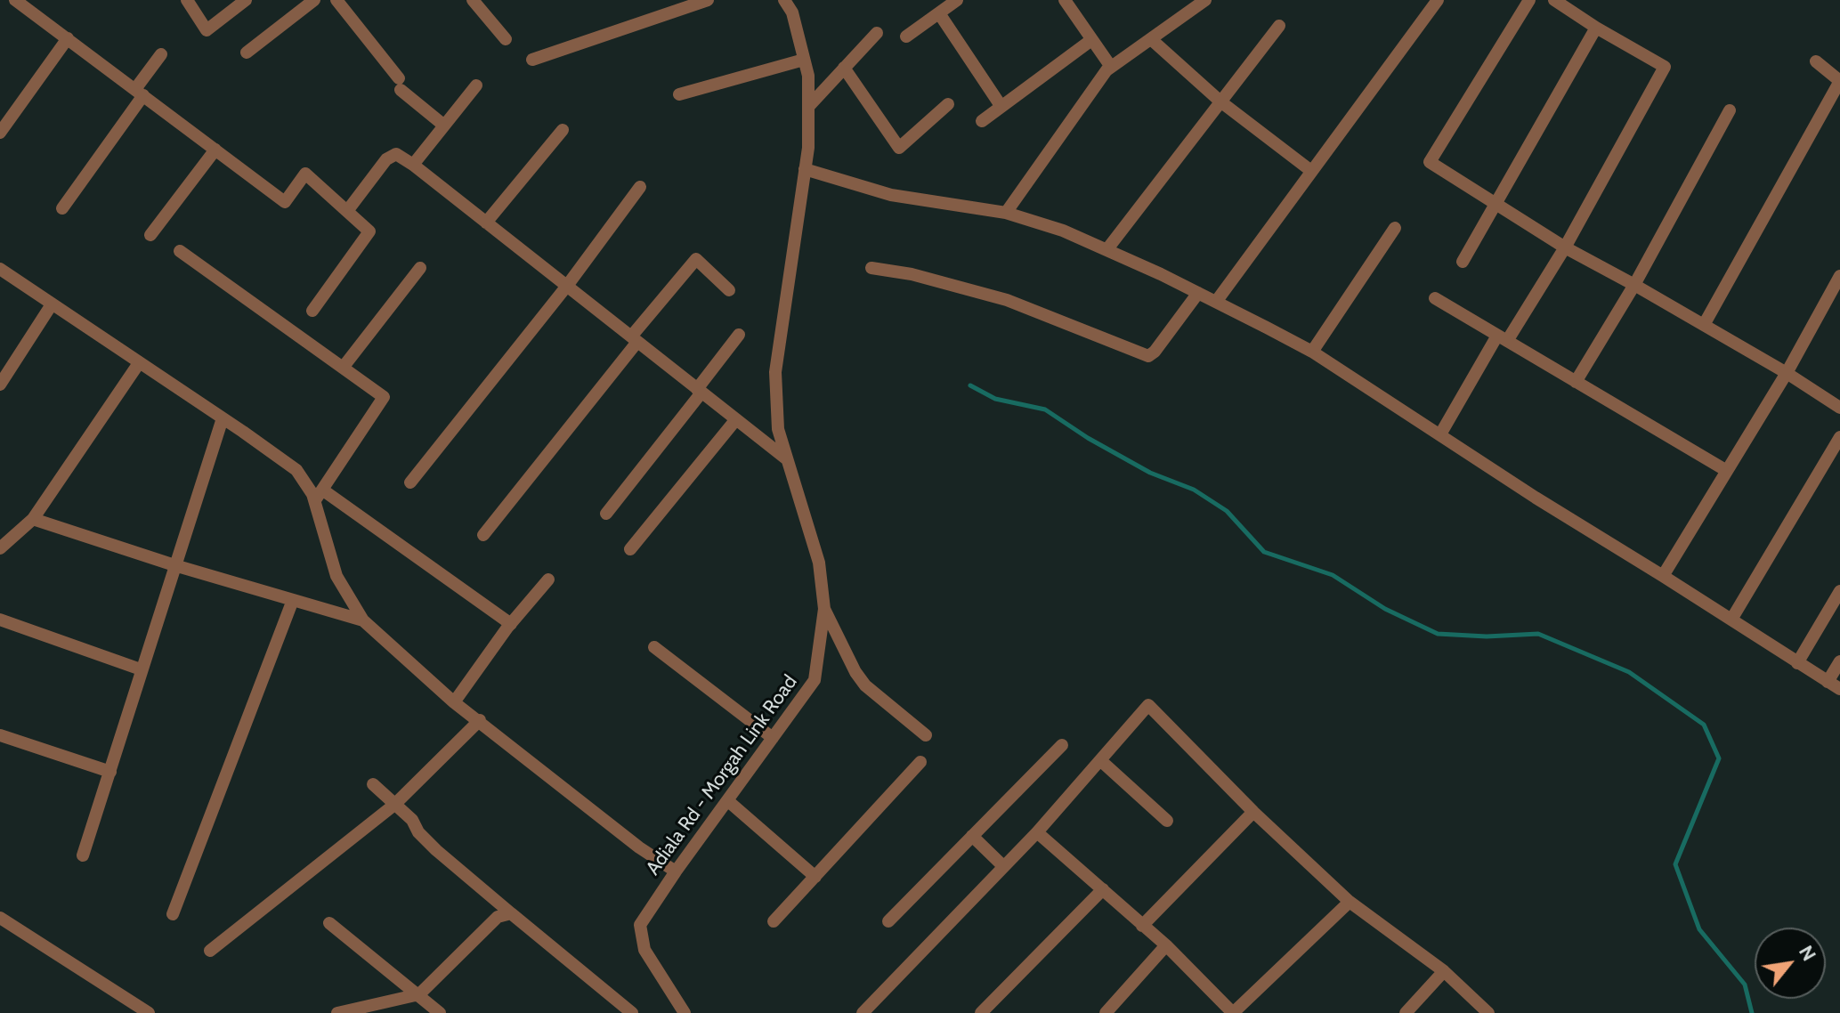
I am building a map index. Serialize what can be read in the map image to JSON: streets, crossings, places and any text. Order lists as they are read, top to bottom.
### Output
{
  "streets": {
    "street": ["Adiala Rd - Morgah Link Road"]
  },
  "north": "top right"
}
